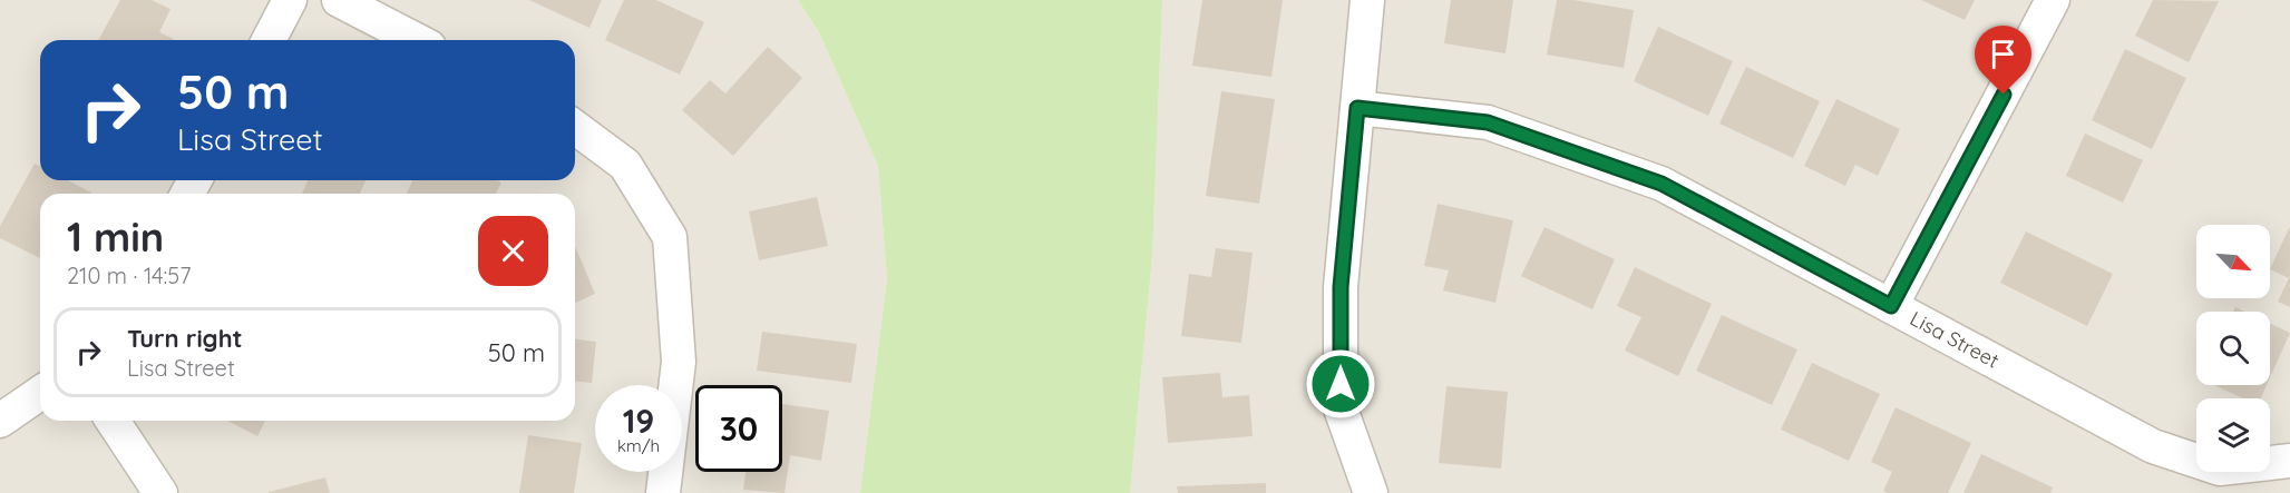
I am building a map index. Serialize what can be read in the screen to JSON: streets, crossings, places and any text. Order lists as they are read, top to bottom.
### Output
{
  "streets": {
    "street": ["Lisa Street"]
  },
  "north": "bottom right",
  "page": {
    "turn": ["50 m", "Lisa Street"],
    "heading": ["1 min", "210 m · 14:57"],
    "list": [
      {
        "name": "Turn right",
        "note": "Lisa Street",
        "value": "50 m"
      }
    ],
    "speed": "19 km/h",
    "limit": "30"
  }
}
